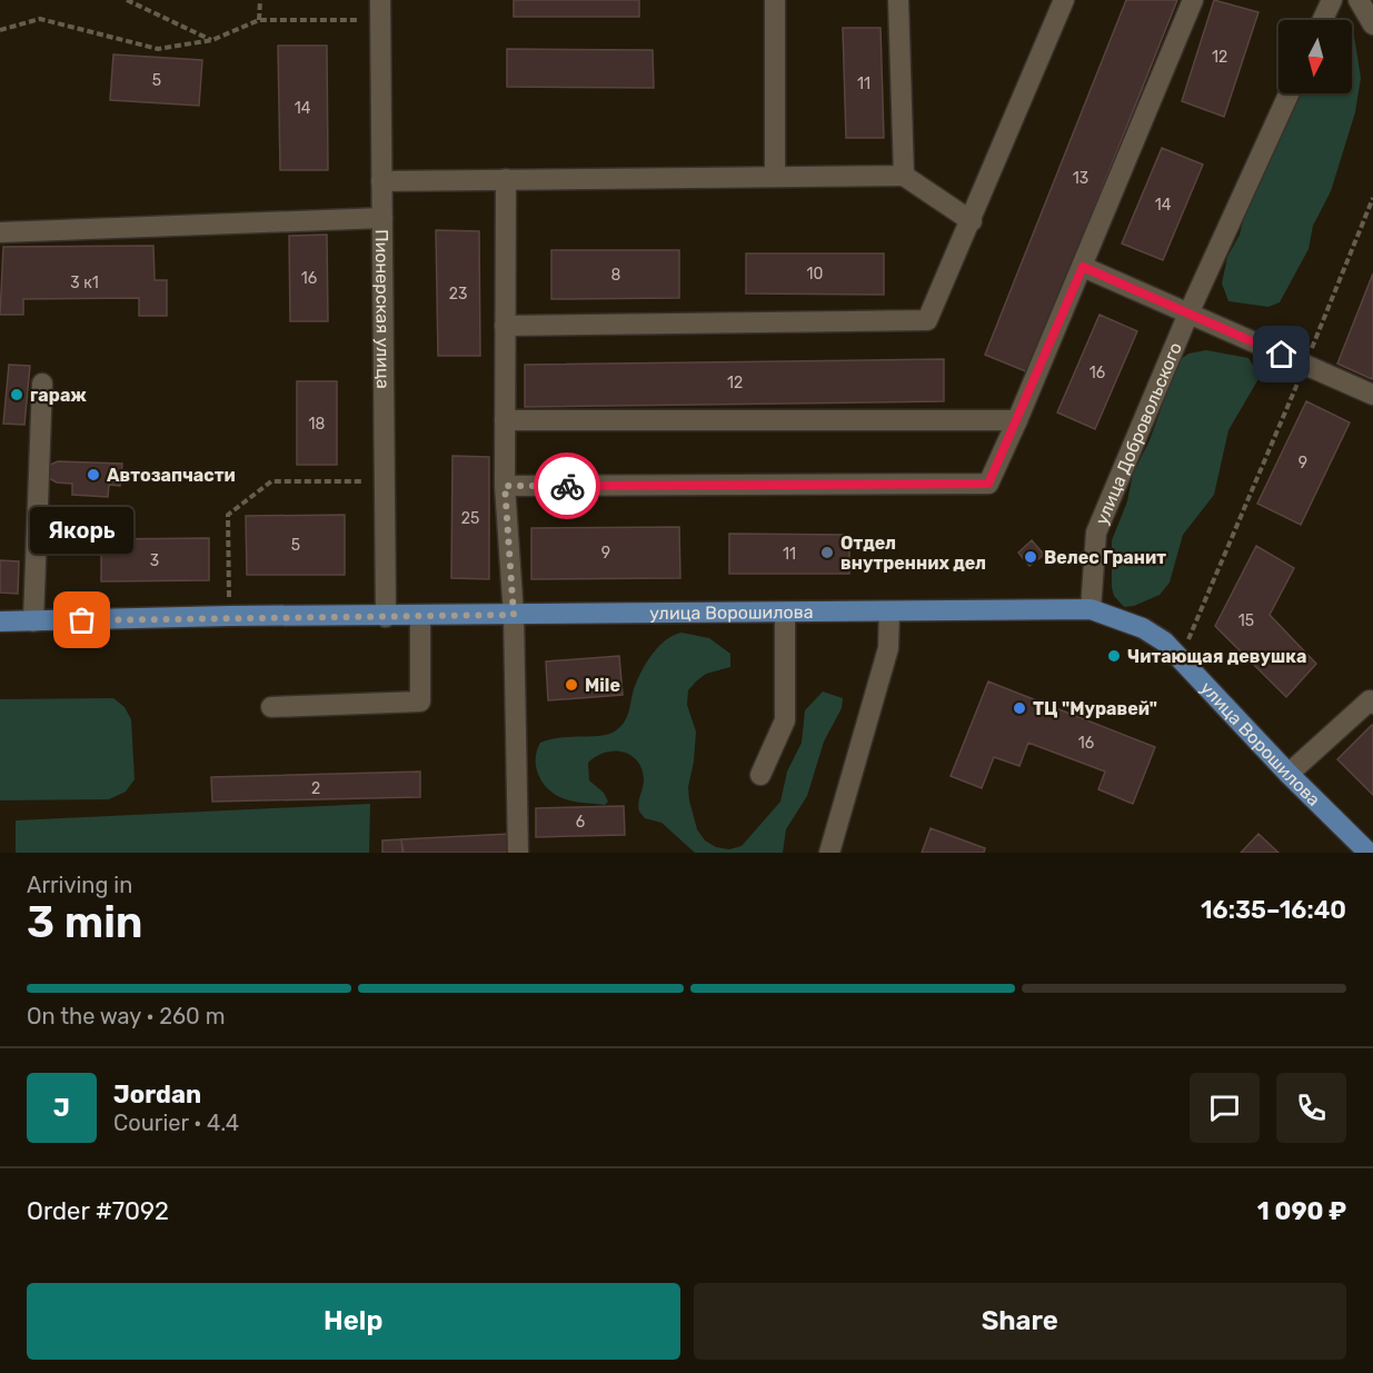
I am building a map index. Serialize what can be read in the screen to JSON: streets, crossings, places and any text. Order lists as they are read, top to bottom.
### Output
{
  "streets": {
    "main road": ["улица Ворошилова"],
    "street": ["Пионерская улица", "улица Добровольского"]
  },
  "crossings": [
    ["Пионерская улица", "улица Ворошилова"],
    ["улица Добровольского", "улица Ворошилова"]
  ],
  "places": [
    "гараж",
    "Автозапчасти",
    "Отдел внутренних дел",
    "Велес Гранит",
    "Якорь",
    "Читающая девушка",
    "Mile",
    "ТЦ \"Муравей\""
  ],
  "house_numbers": [
    "12",
    "5",
    "11",
    "14",
    "13",
    "14",
    "10",
    "8",
    "16",
    "3 к1",
    "23",
    "16",
    "12",
    "18",
    "9",
    "25",
    "5",
    "9",
    "11",
    "3",
    "15",
    "16",
    "2",
    "6"
  ],
  "north": "bottom",
  "page": {
    "bubble": "Якорь",
    "heading": ["3 min", "Arriving in", "16:35–16:40"],
    "panel": [
      "Jordan",
      "Courier · 4.4",
      "Order #7092",
      "1 090 ₽"
    ],
    "bar": "On the way · 260 m",
    "round": "J",
    "buttons": ["Help", "Share"]
  }
}
